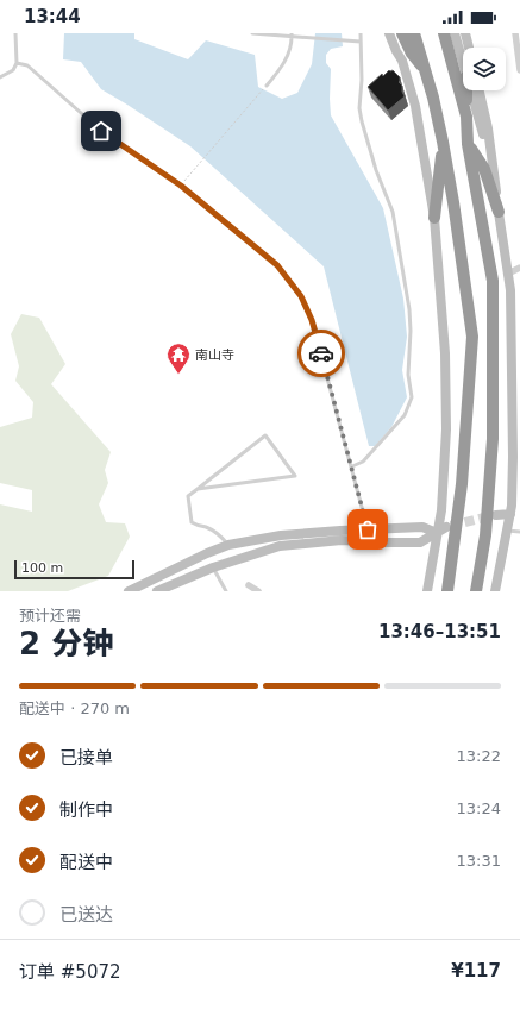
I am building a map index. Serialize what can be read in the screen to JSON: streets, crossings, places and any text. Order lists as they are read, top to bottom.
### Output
{
  "places": {
    "temple": ["南山寺"]
  },
  "scale_bar": "100 m",
  "page": {
    "status": "13:44",
    "scale": "100 m",
    "heading": ["2 分钟", "预计还需", "13:46–13:51"],
    "panel": ["订单 #5072", "¥117"],
    "bar": "配送中 · 270 m",
    "list": [
      ["已接单", "13:22"],
      ["制作中", "13:24"],
      ["配送中", "13:31"],
      "已送达"
    ]
  }
}
